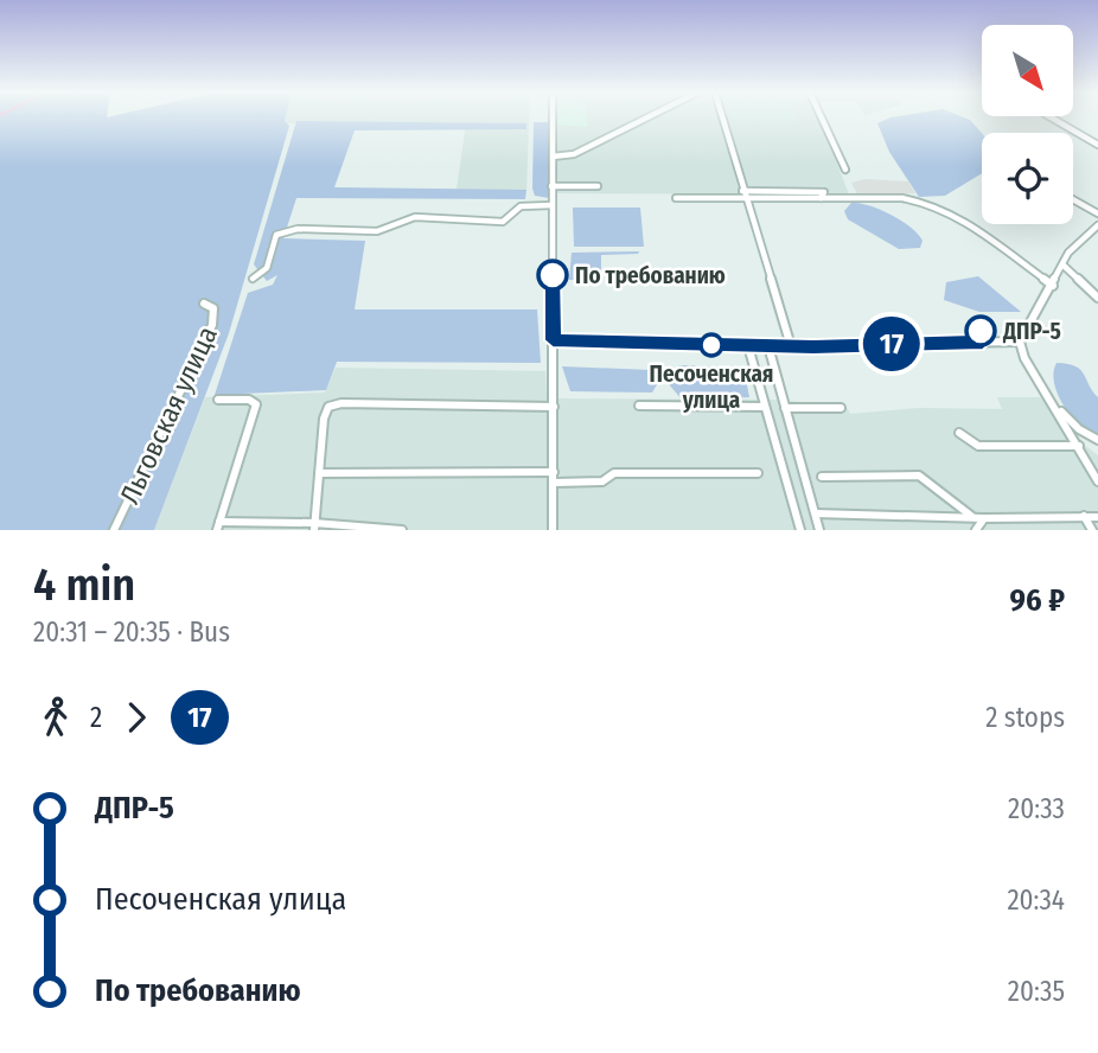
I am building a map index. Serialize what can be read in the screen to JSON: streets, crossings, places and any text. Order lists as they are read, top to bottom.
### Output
{
  "streets": {
    "street": ["Льговская улица"]
  },
  "places": ["По требованию", "ДПР-5", "Песоченская улица"],
  "lines": ["bus line 17"],
  "north": "bottom right",
  "page": {
    "on_map": "17",
    "heading": ["4 min", "20:31 – 20:35 · Bus", "96 ₽"],
    "legs": ["2", "17", "2 stops"],
    "list": [
      {
        "name": "ДПР-5",
        "value": "20:33"
      },
      {
        "name": "Песоченская улица",
        "value": "20:34"
      },
      {
        "name": "По требованию",
        "value": "20:35"
      }
    ]
  }
}
